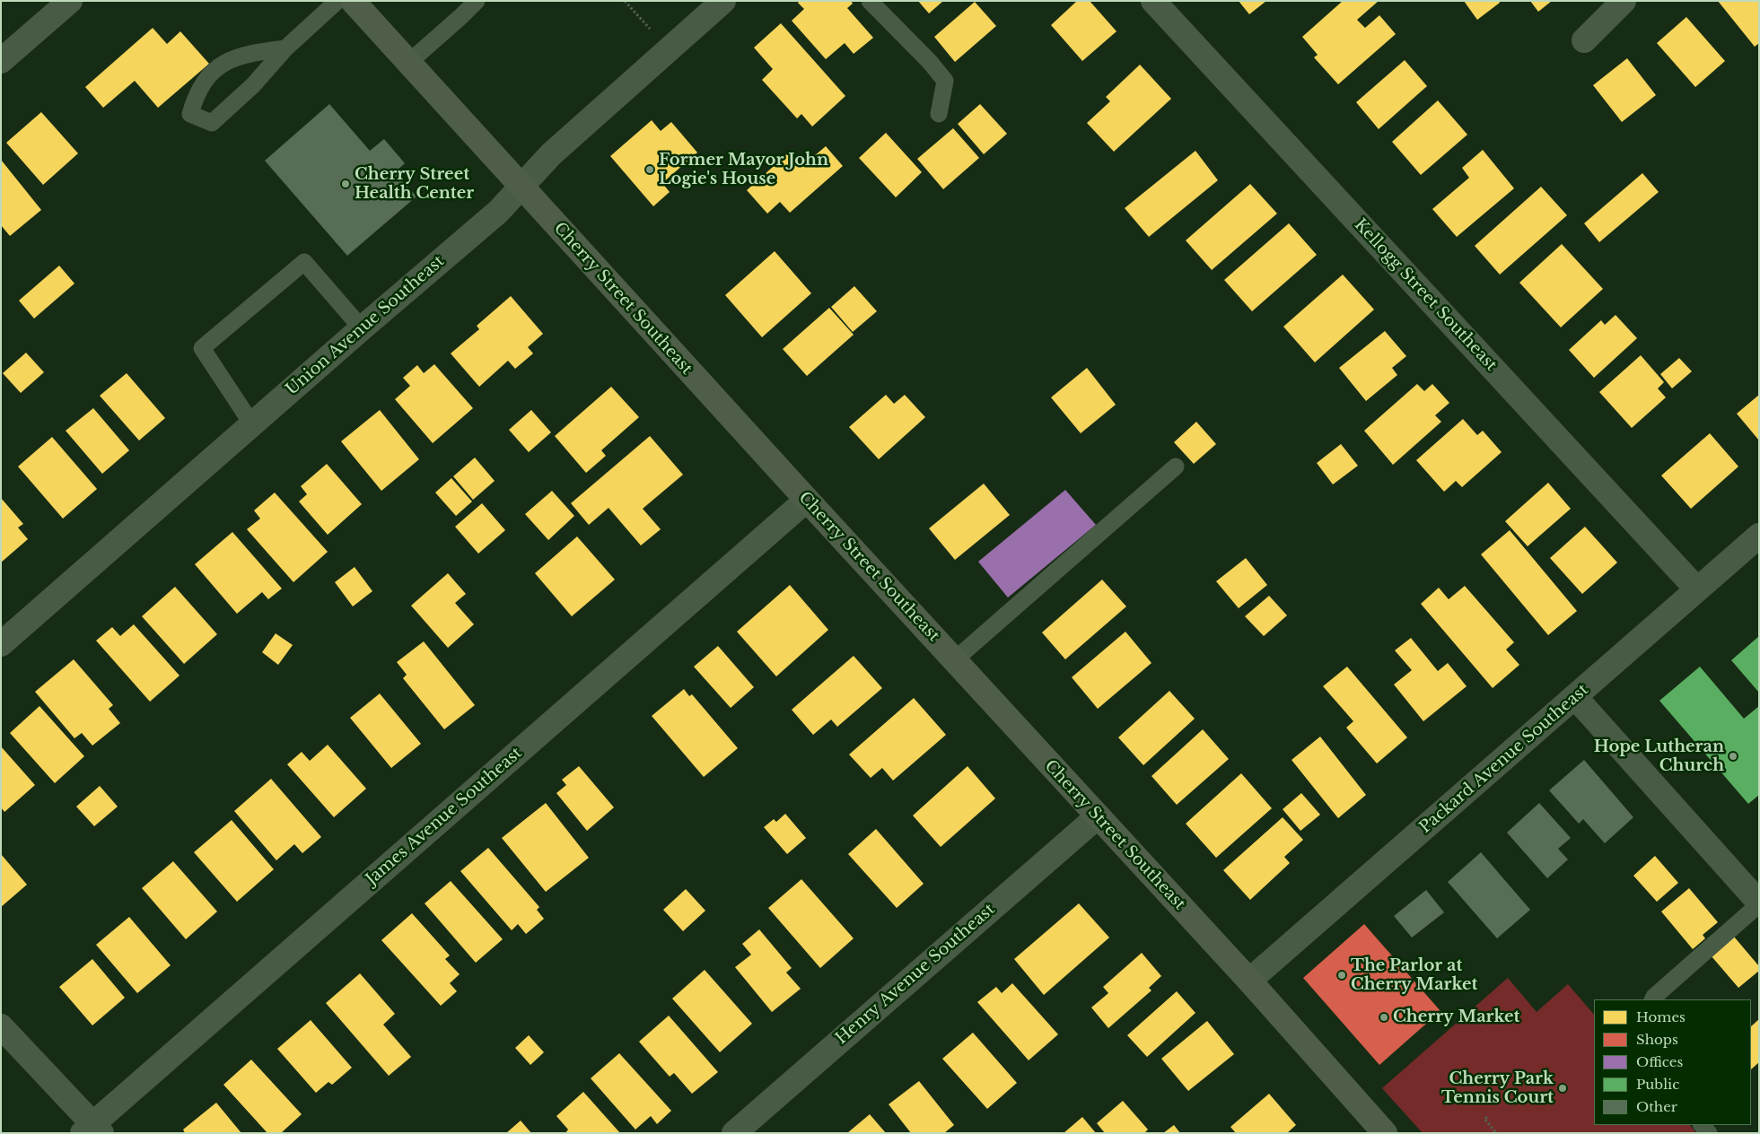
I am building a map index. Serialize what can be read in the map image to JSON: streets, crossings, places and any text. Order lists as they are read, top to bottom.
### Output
{
  "streets": {
    "street": [
      "Kellogg Street Southeast",
      "Cherry Street Southeast",
      "Union Avenue Southeast",
      "Packard Avenue Southeast",
      "James Avenue Southeast",
      "Henry Avenue Southeast"
    ]
  },
  "crossings": [
    ["Kellogg Street Southeast", "Packard Avenue Southeast"],
    ["Cherry Street Southeast", "Union Avenue Southeast"],
    ["Cherry Street Southeast", "Packard Avenue Southeast"],
    ["Cherry Street Southeast", "James Avenue Southeast"],
    ["Cherry Street Southeast", "Henry Avenue Southeast"]
  ],
  "places": [
    "Former Mayor John Logie's House",
    "Cherry Street Health Center",
    "Hope Lutheran Church",
    "The Parlor at Cherry Market",
    "Cherry Market",
    "Cherry Park Tennis Court"
  ],
  "legend": [
    "Homes",
    "Shops",
    "Offices",
    "Public",
    "Other"
  ]
}
